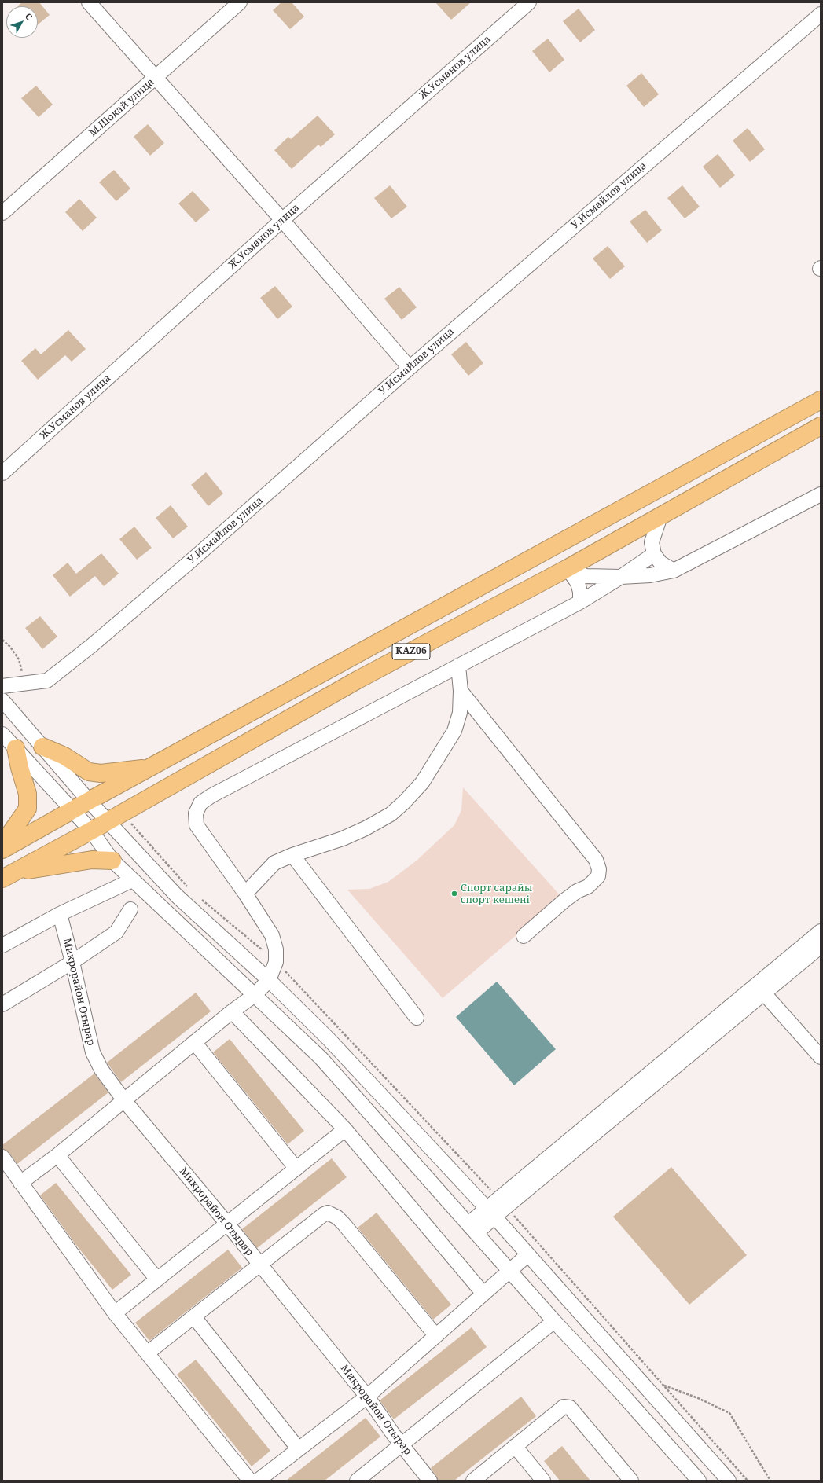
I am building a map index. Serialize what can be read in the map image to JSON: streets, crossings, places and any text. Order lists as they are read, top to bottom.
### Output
{
  "streets": {
    "highway": ["KАZ06"],
    "street": [
      "Ж.Усманов улица",
      "М.Шокай улица",
      "У.Исмайлов улица",
      "Микрорайон Отырар"
    ]
  },
  "places": ["Спорт сарайы спорт кешені"],
  "north": "top right"
}
